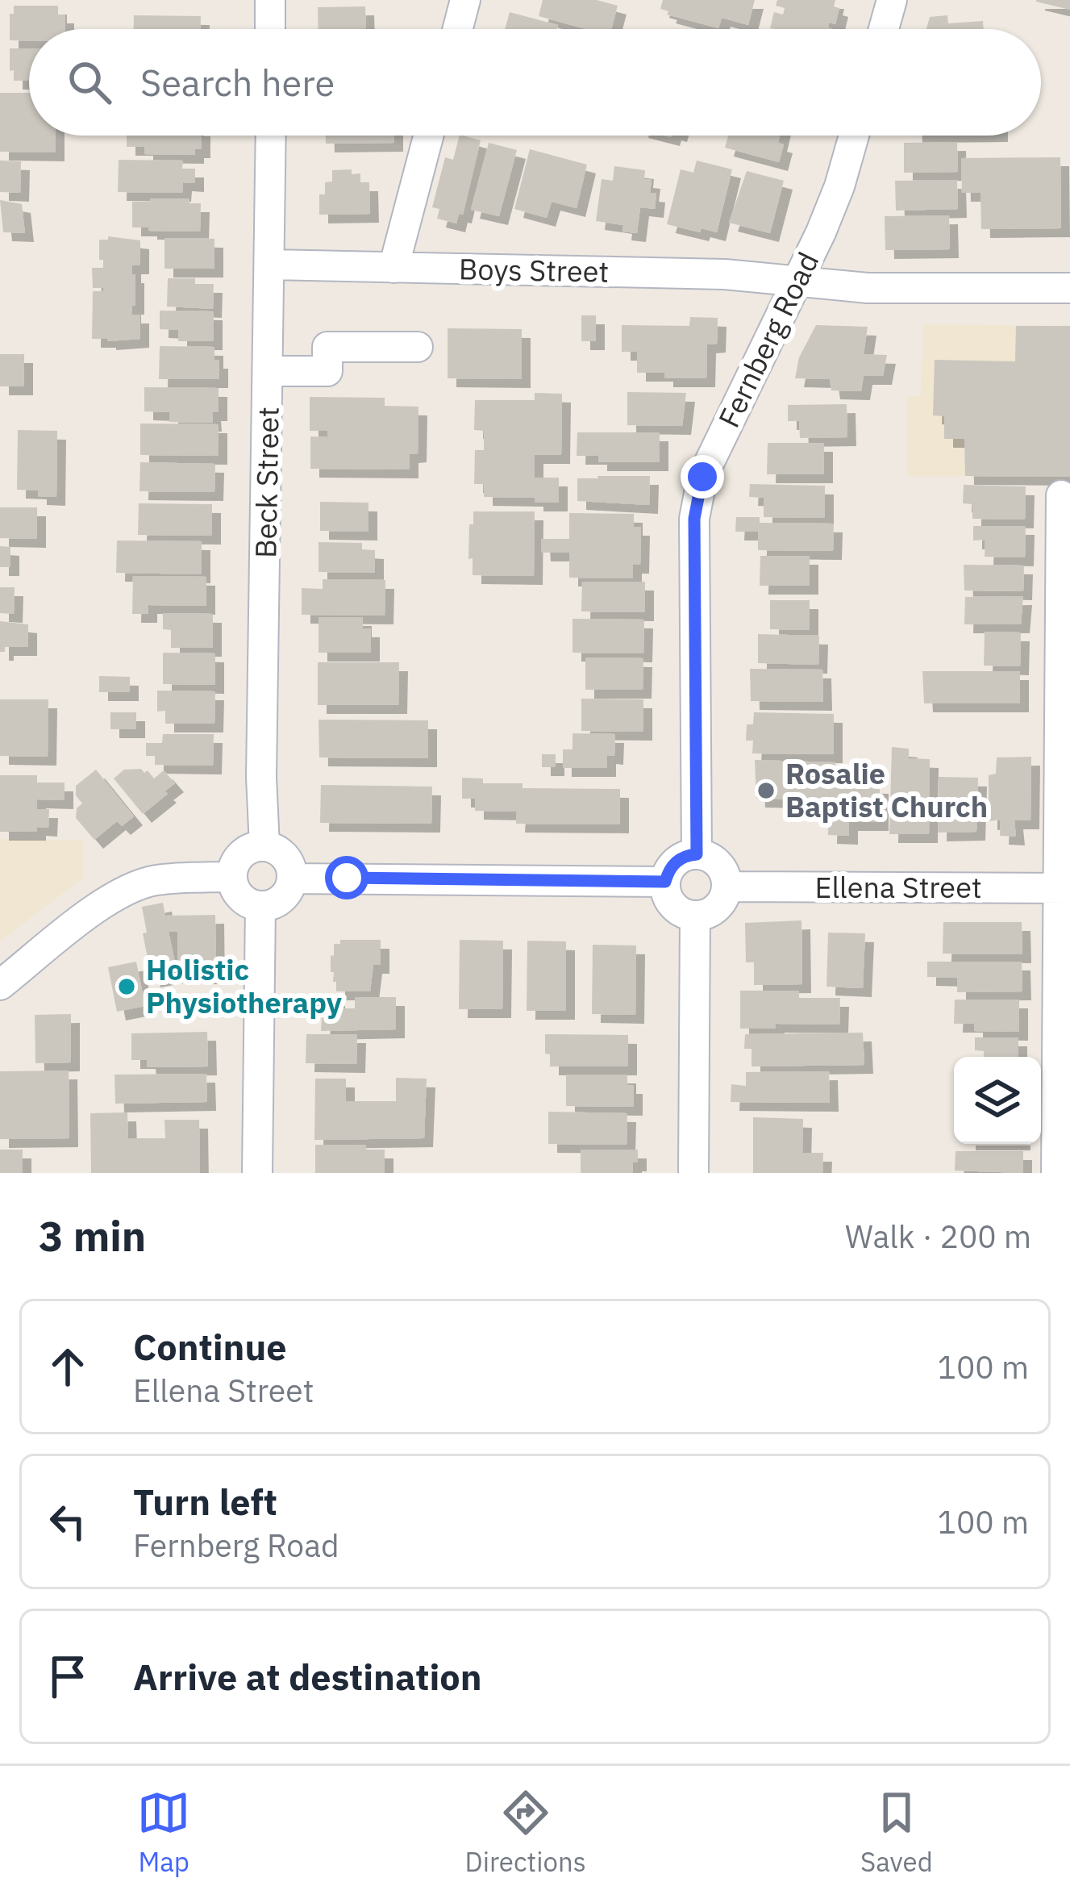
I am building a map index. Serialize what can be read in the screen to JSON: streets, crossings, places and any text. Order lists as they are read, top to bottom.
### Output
{
  "streets": {
    "street": [
      "Boys Street",
      "Fernberg Road",
      "Beck Street",
      "Ellena Street"
    ]
  },
  "crossings": [
    ["Boys Street", "Fernberg Road"],
    ["Boys Street", "Beck Street"],
    ["Fernberg Road", "Ellena Street"]
  ],
  "places": ["Rosalie Baptist Church", "Holistic Physiotherapy"],
  "page": {
    "search": "Search here",
    "heading": ["3 min", "Walk · 200 m"],
    "list": [
      ["Continue", "Ellena Street", "100 m"],
      ["Turn left", "Fernberg Road", "100 m"],
      "Arrive at destination"
    ],
    "nav": ["Map", "Directions", "Saved"]
  }
}
